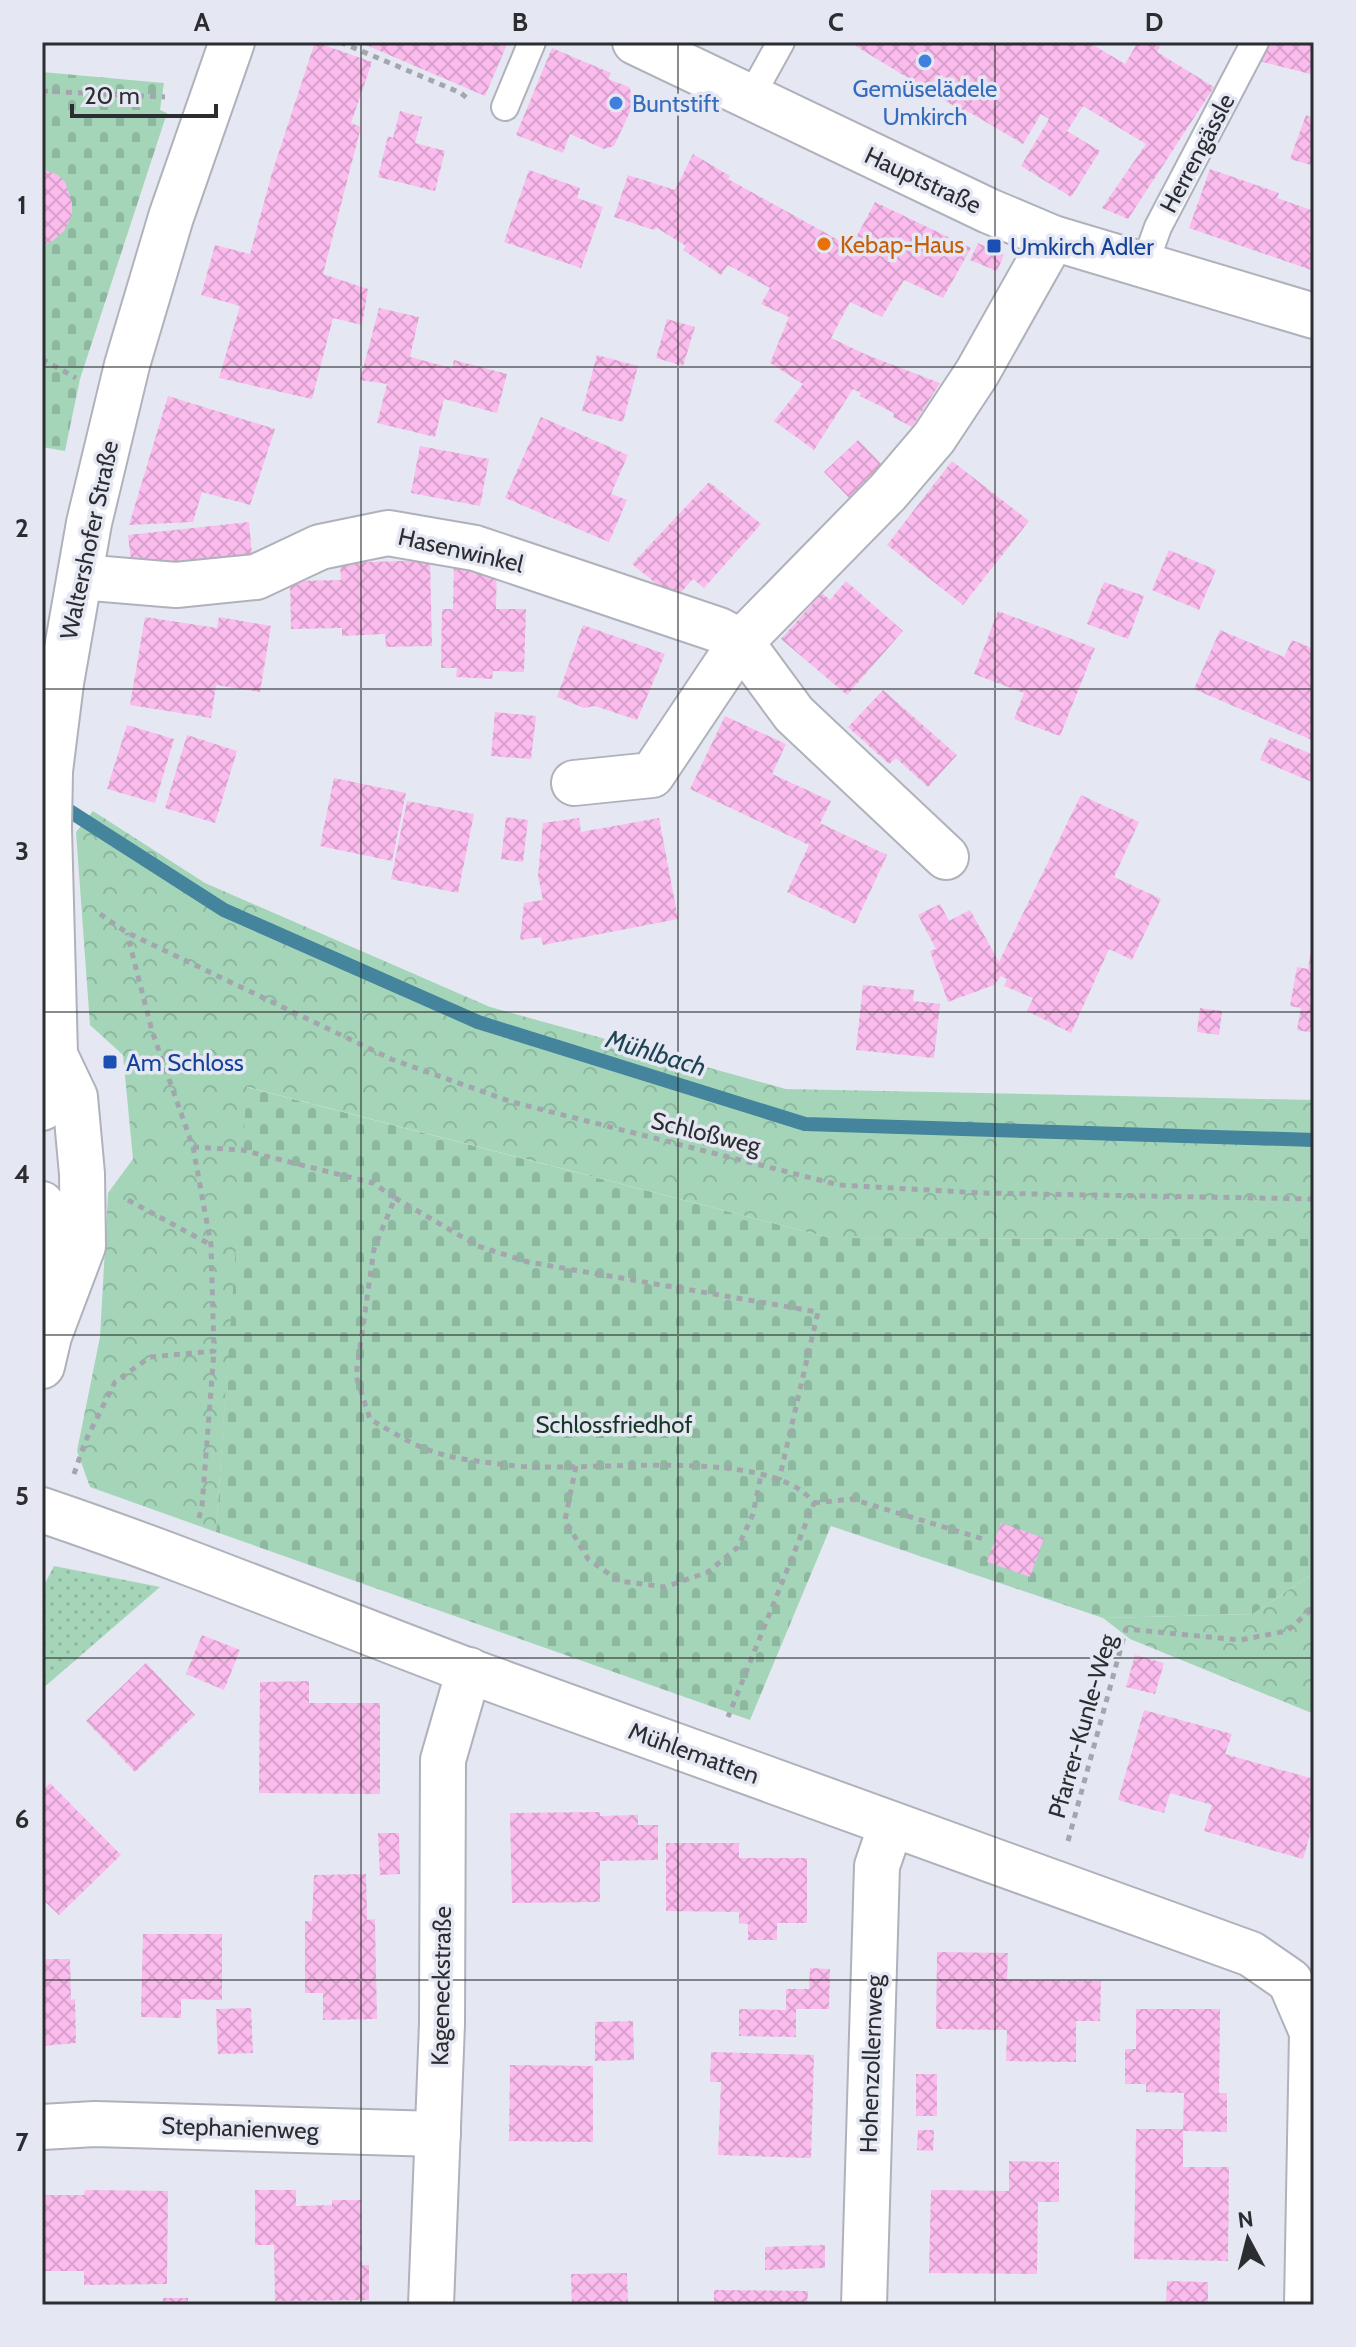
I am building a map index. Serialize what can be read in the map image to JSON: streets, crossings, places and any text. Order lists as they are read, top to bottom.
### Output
{
  "streets": {
    "street": [
      "Hauptstraße",
      "Waltershofer Straße",
      "Hasenwinkel",
      "Mühlematten",
      "Kageneckstraße",
      "Hohenzollernweg",
      "Stephanienweg"
    ],
    "lane": ["Herrengässle"],
    "path": ["Schloßweg", "Pfarrer-Kunle-Weg"]
  },
  "crossings": [
    ["Herrengässle", "Hauptstraße"],
    ["Waltershofer Straße", "Hasenwinkel"],
    ["Pfarrer-Kunle-Weg", "Mühlematten"],
    ["Mühlematten", "Kageneckstraße"],
    ["Mühlematten", "Hohenzollernweg"],
    ["Kageneckstraße", "Stephanienweg"]
  ],
  "water": ["Mühlbach"],
  "parks": ["Schlossfriedhof"],
  "places": {
    "other": ["Gemüselädele Umkirch", "Buntstift", "Kebap-Haus"],
    "transit": ["Umkirch Adler", "Am Schloss"]
  },
  "scale_bar": "20 m",
  "north": "top",
  "grid": {
    "columns": [
      "A",
      "B",
      "C",
      "D"
    ],
    "rows": [
      "1",
      "2",
      "3",
      "4",
      "5",
      "6",
      "7"
    ]
  }
}
